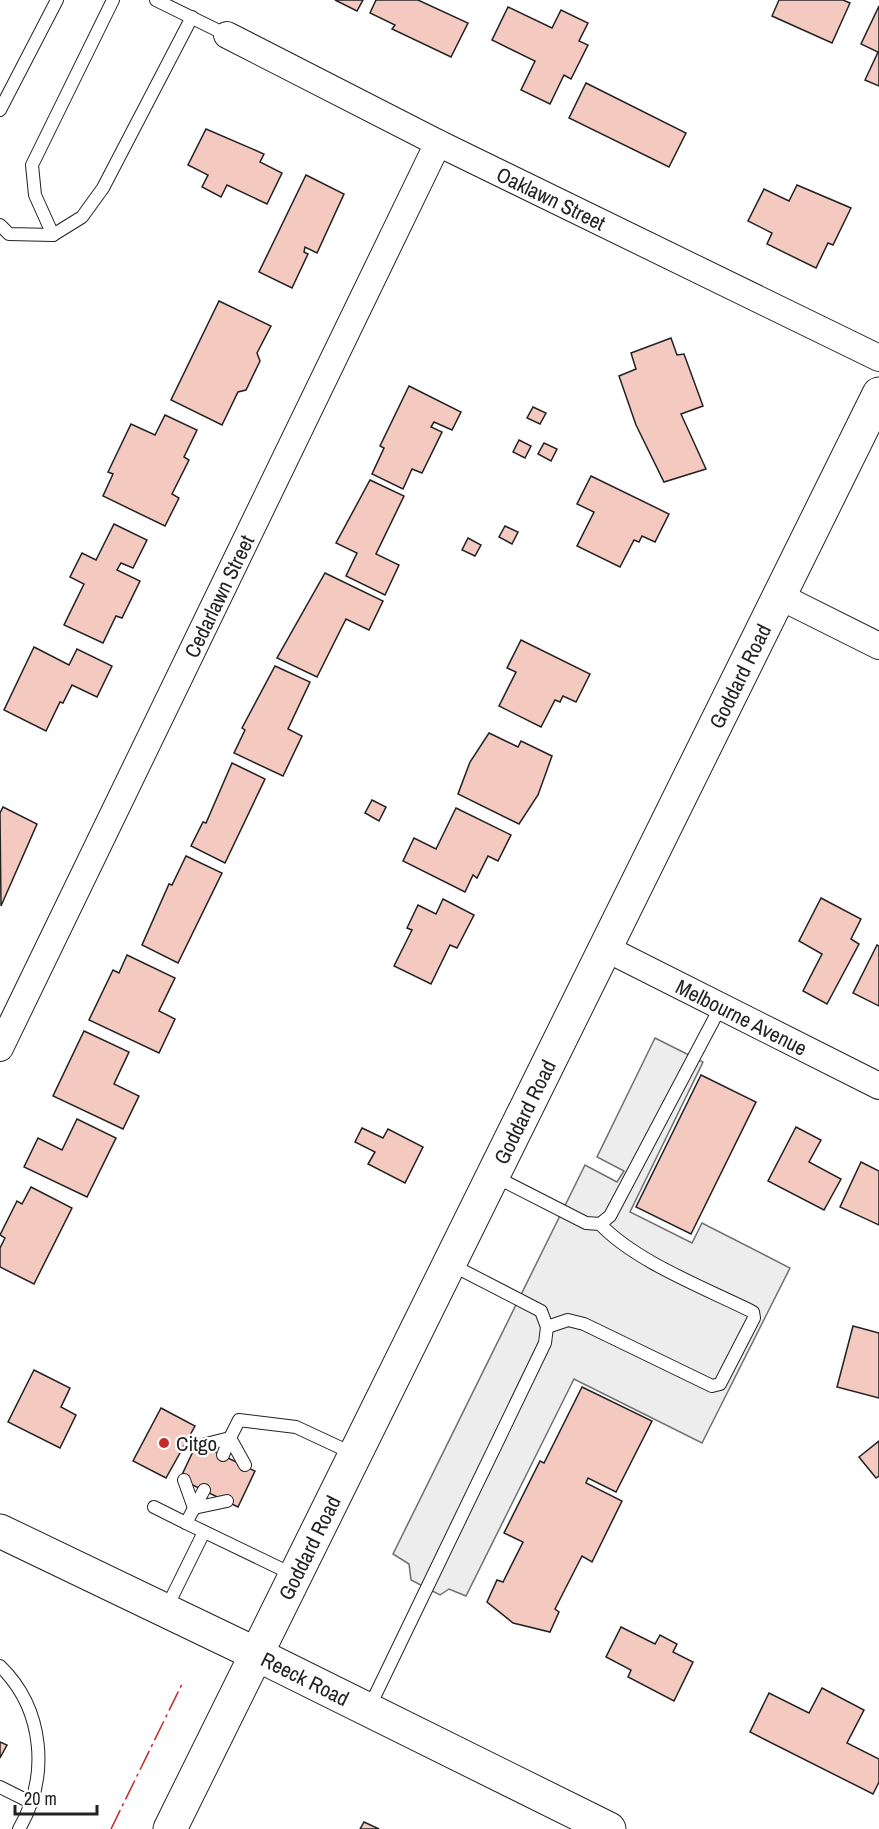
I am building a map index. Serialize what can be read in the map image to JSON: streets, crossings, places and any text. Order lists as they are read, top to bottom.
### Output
{
  "streets": {
    "main road": ["Goddard Road", "Reeck Road"],
    "street": ["Oaklawn Street", "Cedarlawn Street", "Melbourne Avenue"]
  },
  "crossings": [
    ["Oaklawn Street", "Cedarlawn Street"],
    ["Goddard Road", "Melbourne Avenue"],
    ["Goddard Road", "Reeck Road"]
  ],
  "places": ["Citgo"],
  "scale_bar": "20 m"
}
